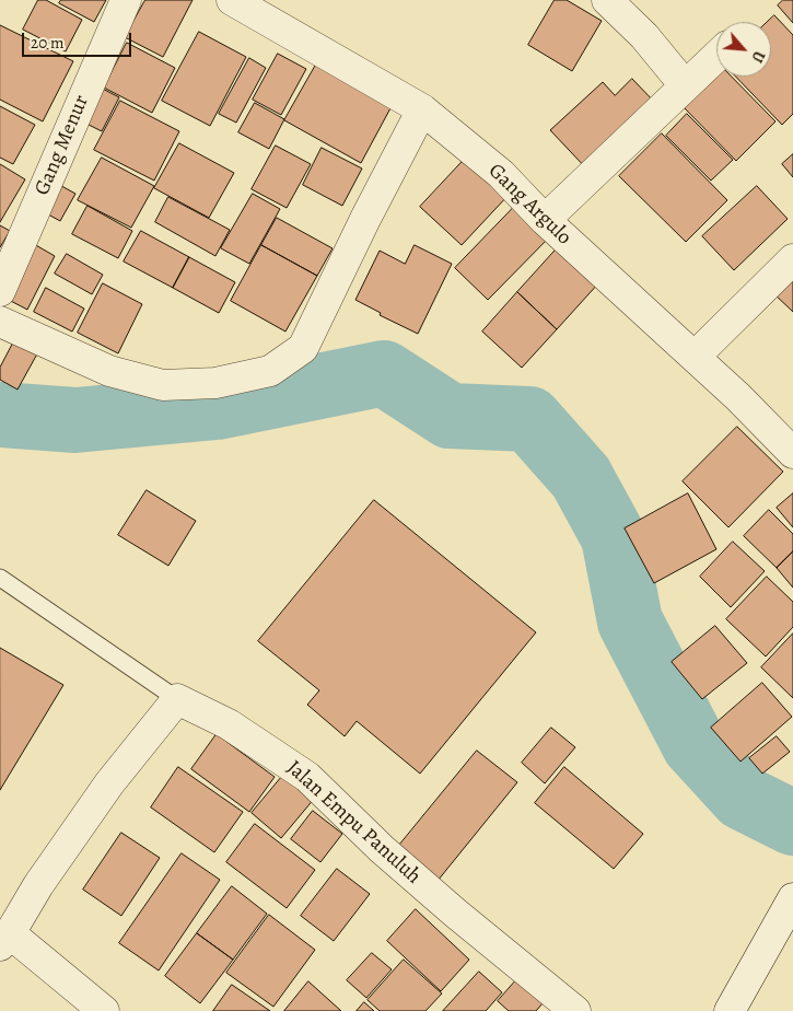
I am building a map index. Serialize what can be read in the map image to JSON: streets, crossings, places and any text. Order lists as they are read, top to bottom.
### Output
{
  "streets": {
    "street": ["Gang Menur", "Gang Argulo", "Jalan Empu Panuluh"]
  },
  "scale_bar": "20 m",
  "north": "bottom right"
}
